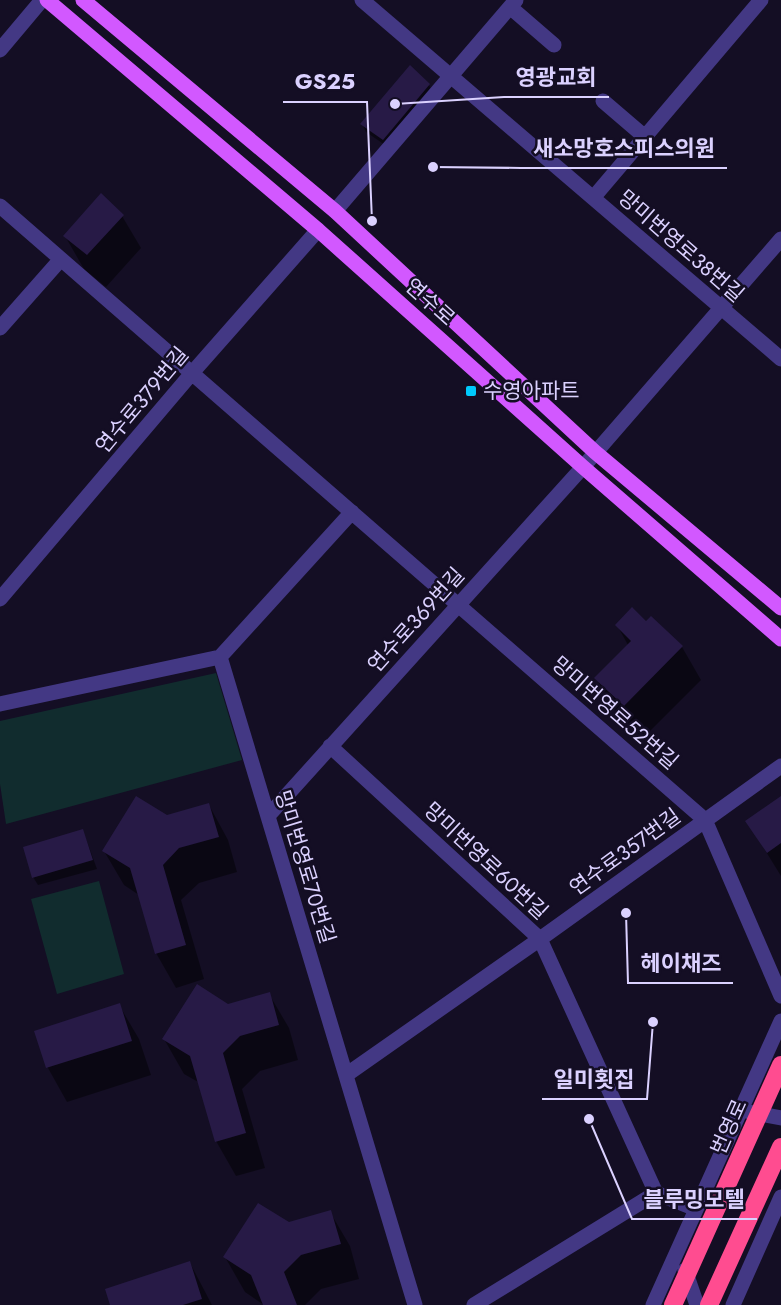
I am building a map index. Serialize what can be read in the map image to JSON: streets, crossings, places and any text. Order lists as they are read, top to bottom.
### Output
{
  "streets": {
    "highway": ["번영로"],
    "main road": ["연수로"],
    "street": [
      "망미번영로38번길",
      "연수로379번길",
      "연수로369번길",
      "망미번영로52번길",
      "연수로357번길",
      "망미번영로60번길",
      "망미번영로70번길"
    ]
  },
  "crossings": [
    ["망미번영로38번길", "연수로369번길"],
    ["연수로", "연수로379번길"],
    ["연수로", "연수로369번길"],
    ["연수로379번길", "망미번영로52번길"],
    ["연수로369번길", "망미번영로52번길"],
    ["연수로369번길", "망미번영로60번길"],
    ["연수로369번길", "망미번영로70번길"],
    ["망미번영로52번길", "연수로357번길"],
    ["연수로357번길", "망미번영로60번길"],
    ["연수로357번길", "망미번영로70번길"]
  ],
  "places": {
    "other": [
      "영광교회",
      "새소망호스피스의원",
      "GS25",
      "헤이채즈",
      "일미횟집",
      "블루밍모텔"
    ],
    "transit": ["수영아파트"]
  }
}
